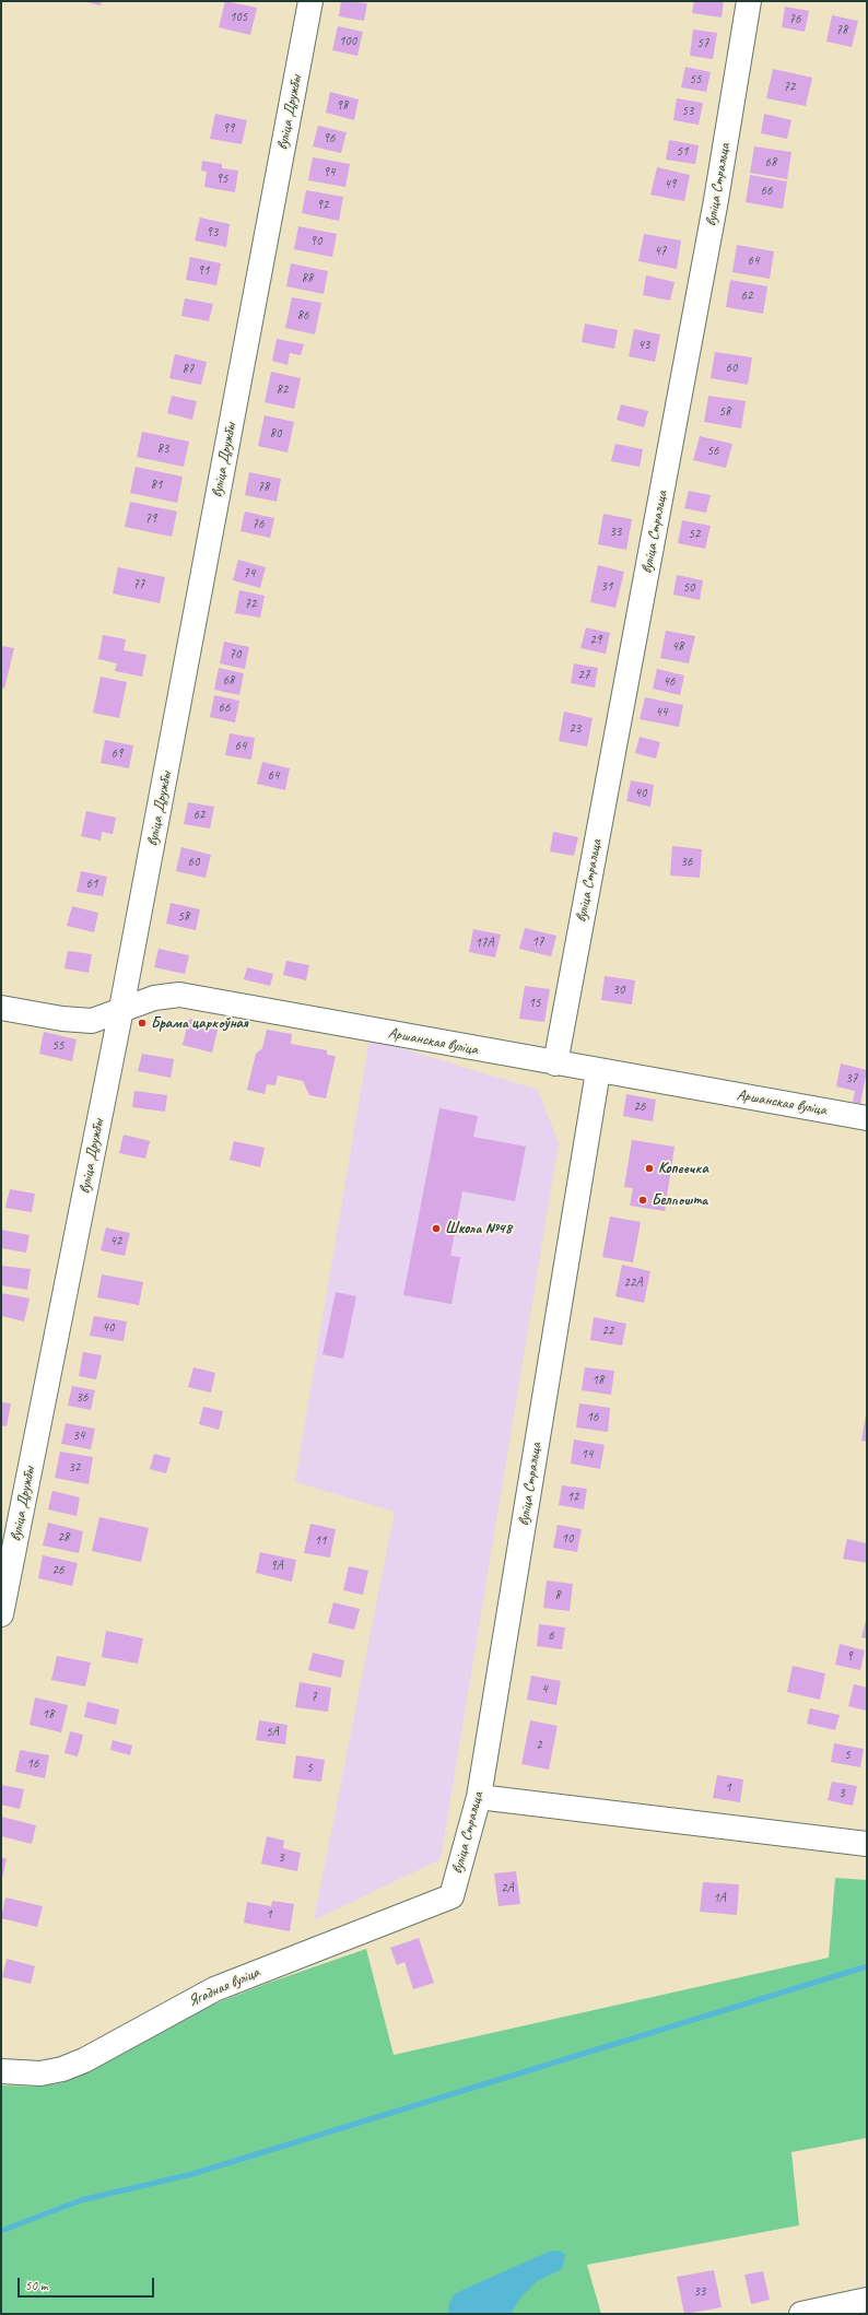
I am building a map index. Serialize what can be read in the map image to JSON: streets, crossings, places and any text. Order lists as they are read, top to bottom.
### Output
{
  "streets": {
    "street": [
      "вуліца Дружбы",
      "вуліца Стральца",
      "Аршанская вуліца",
      "Ягадная вуліца"
    ]
  },
  "crossings": [
    ["вуліца Дружбы", "Аршанская вуліца"],
    ["вуліца Стральца", "Аршанская вуліца"],
    ["вуліца Стральца", "Ягадная вуліца"]
  ],
  "places": [
    "Брама царкоўная",
    "Копеечка",
    "Белпошта",
    "Школа №48"
  ],
  "house_numbers": [
    "105",
    "76",
    "78",
    "100",
    "57",
    "55",
    "72",
    "98",
    "53",
    "99",
    "96",
    "51",
    "68",
    "94",
    "95",
    "49",
    "66",
    "92",
    "93",
    "90",
    "47",
    "64",
    "91",
    "88",
    "62",
    "86",
    "43",
    "60",
    "87",
    "82",
    "58",
    "80",
    "83",
    "56",
    "81",
    "78",
    "79",
    "76",
    "33",
    "52",
    "74",
    "77",
    "31",
    "50",
    "72",
    "29",
    "48",
    "70",
    "27",
    "68",
    "46",
    "66",
    "44",
    "23",
    "64",
    "69",
    "64",
    "40",
    "62",
    "60",
    "36",
    "61",
    "58",
    "17",
    "17А",
    "30",
    "15",
    "55",
    "37",
    "26",
    "42",
    "22А",
    "40",
    "22",
    "18",
    "36",
    "16",
    "34",
    "14",
    "32",
    "12",
    "28",
    "10",
    "11",
    "9А",
    "26",
    "8",
    "6",
    "9",
    "4",
    "7",
    "18",
    "5А",
    "2",
    "5",
    "16",
    "5",
    "1",
    "3",
    "3",
    "2А",
    "1А",
    "1",
    "33"
  ],
  "scale_bar": "50 m"
}
